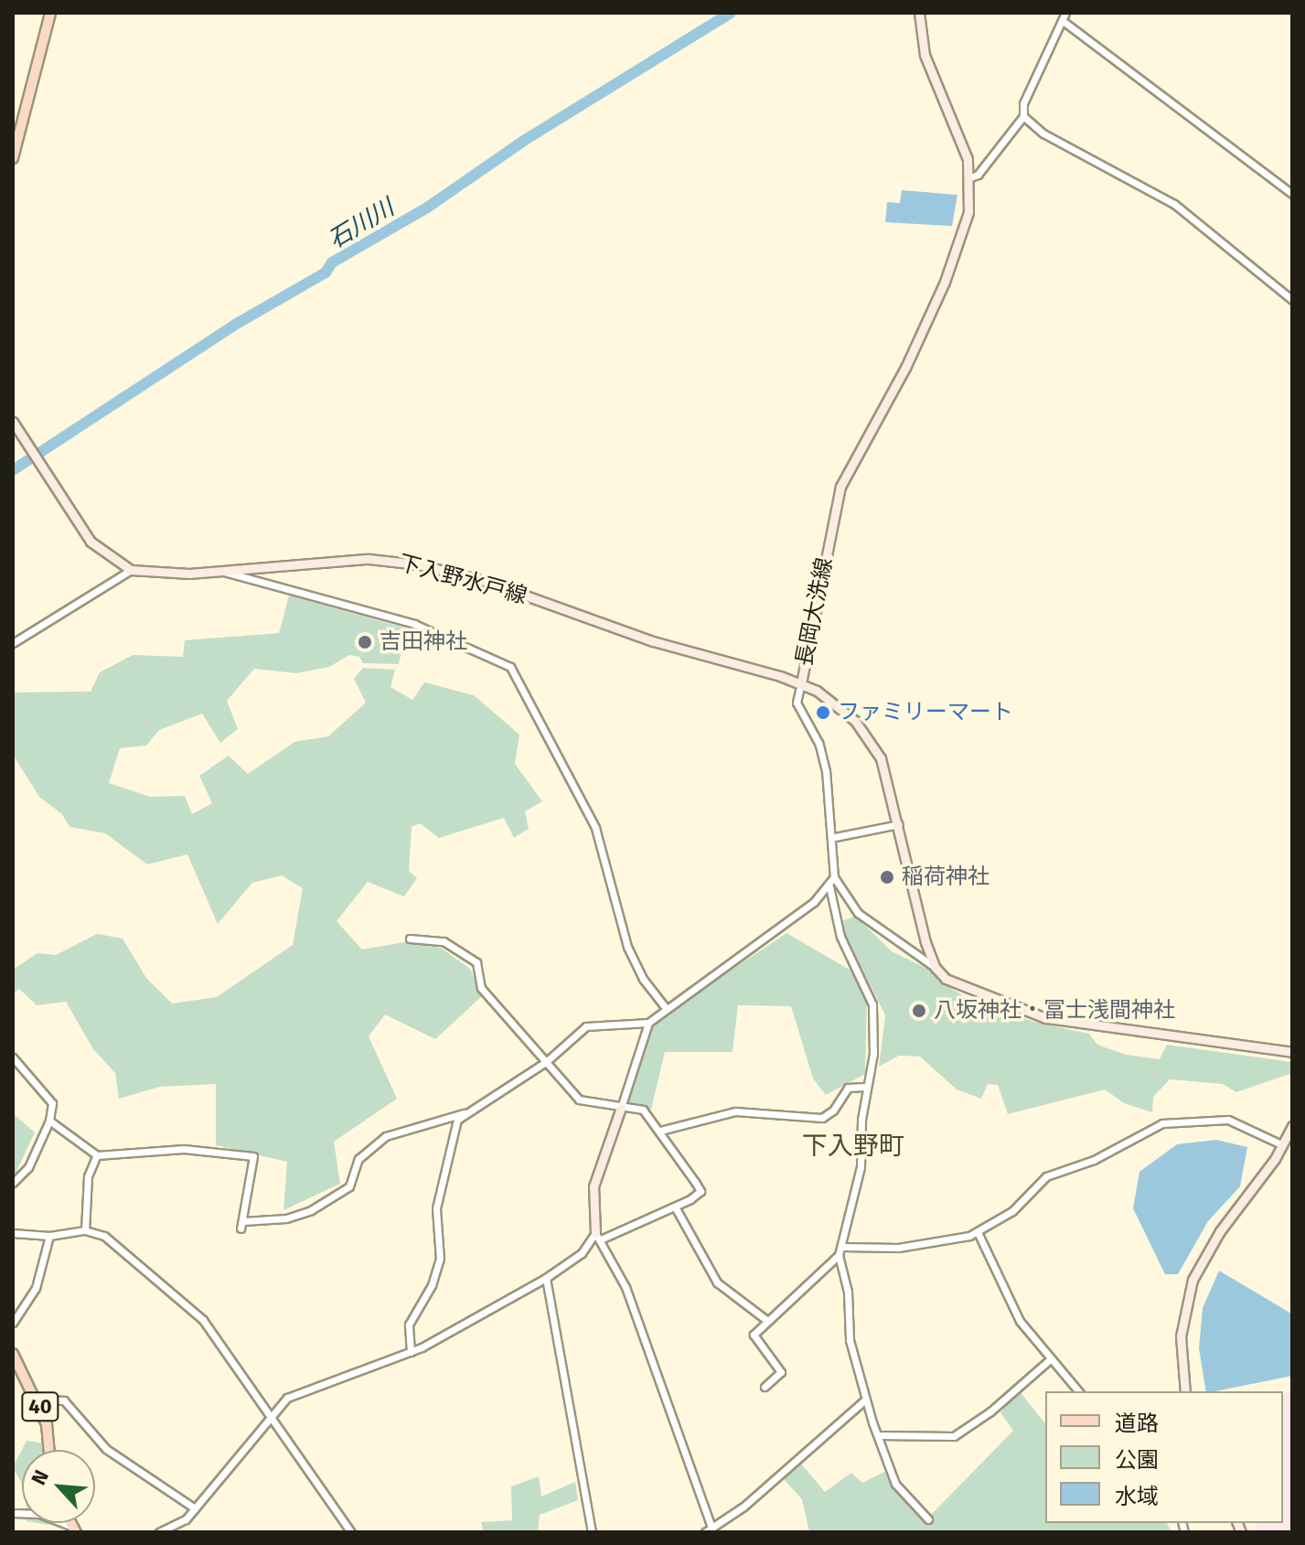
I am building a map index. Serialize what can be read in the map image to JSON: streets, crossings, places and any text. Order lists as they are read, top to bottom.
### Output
{
  "streets": {
    "main road": ["下入野水戸線", "長岡大洗線", "40"]
  },
  "crossings": [
    ["下入野水戸線", "長岡大洗線"]
  ],
  "districts": ["下入野町"],
  "water": ["石川川"],
  "places": [
    "吉田神社",
    "ファミリーマート",
    "稲荷神社",
    "八坂神社・冨士浅間神社"
  ],
  "legend": ["道路", "公園", "水域"],
  "north": "top left"
}
